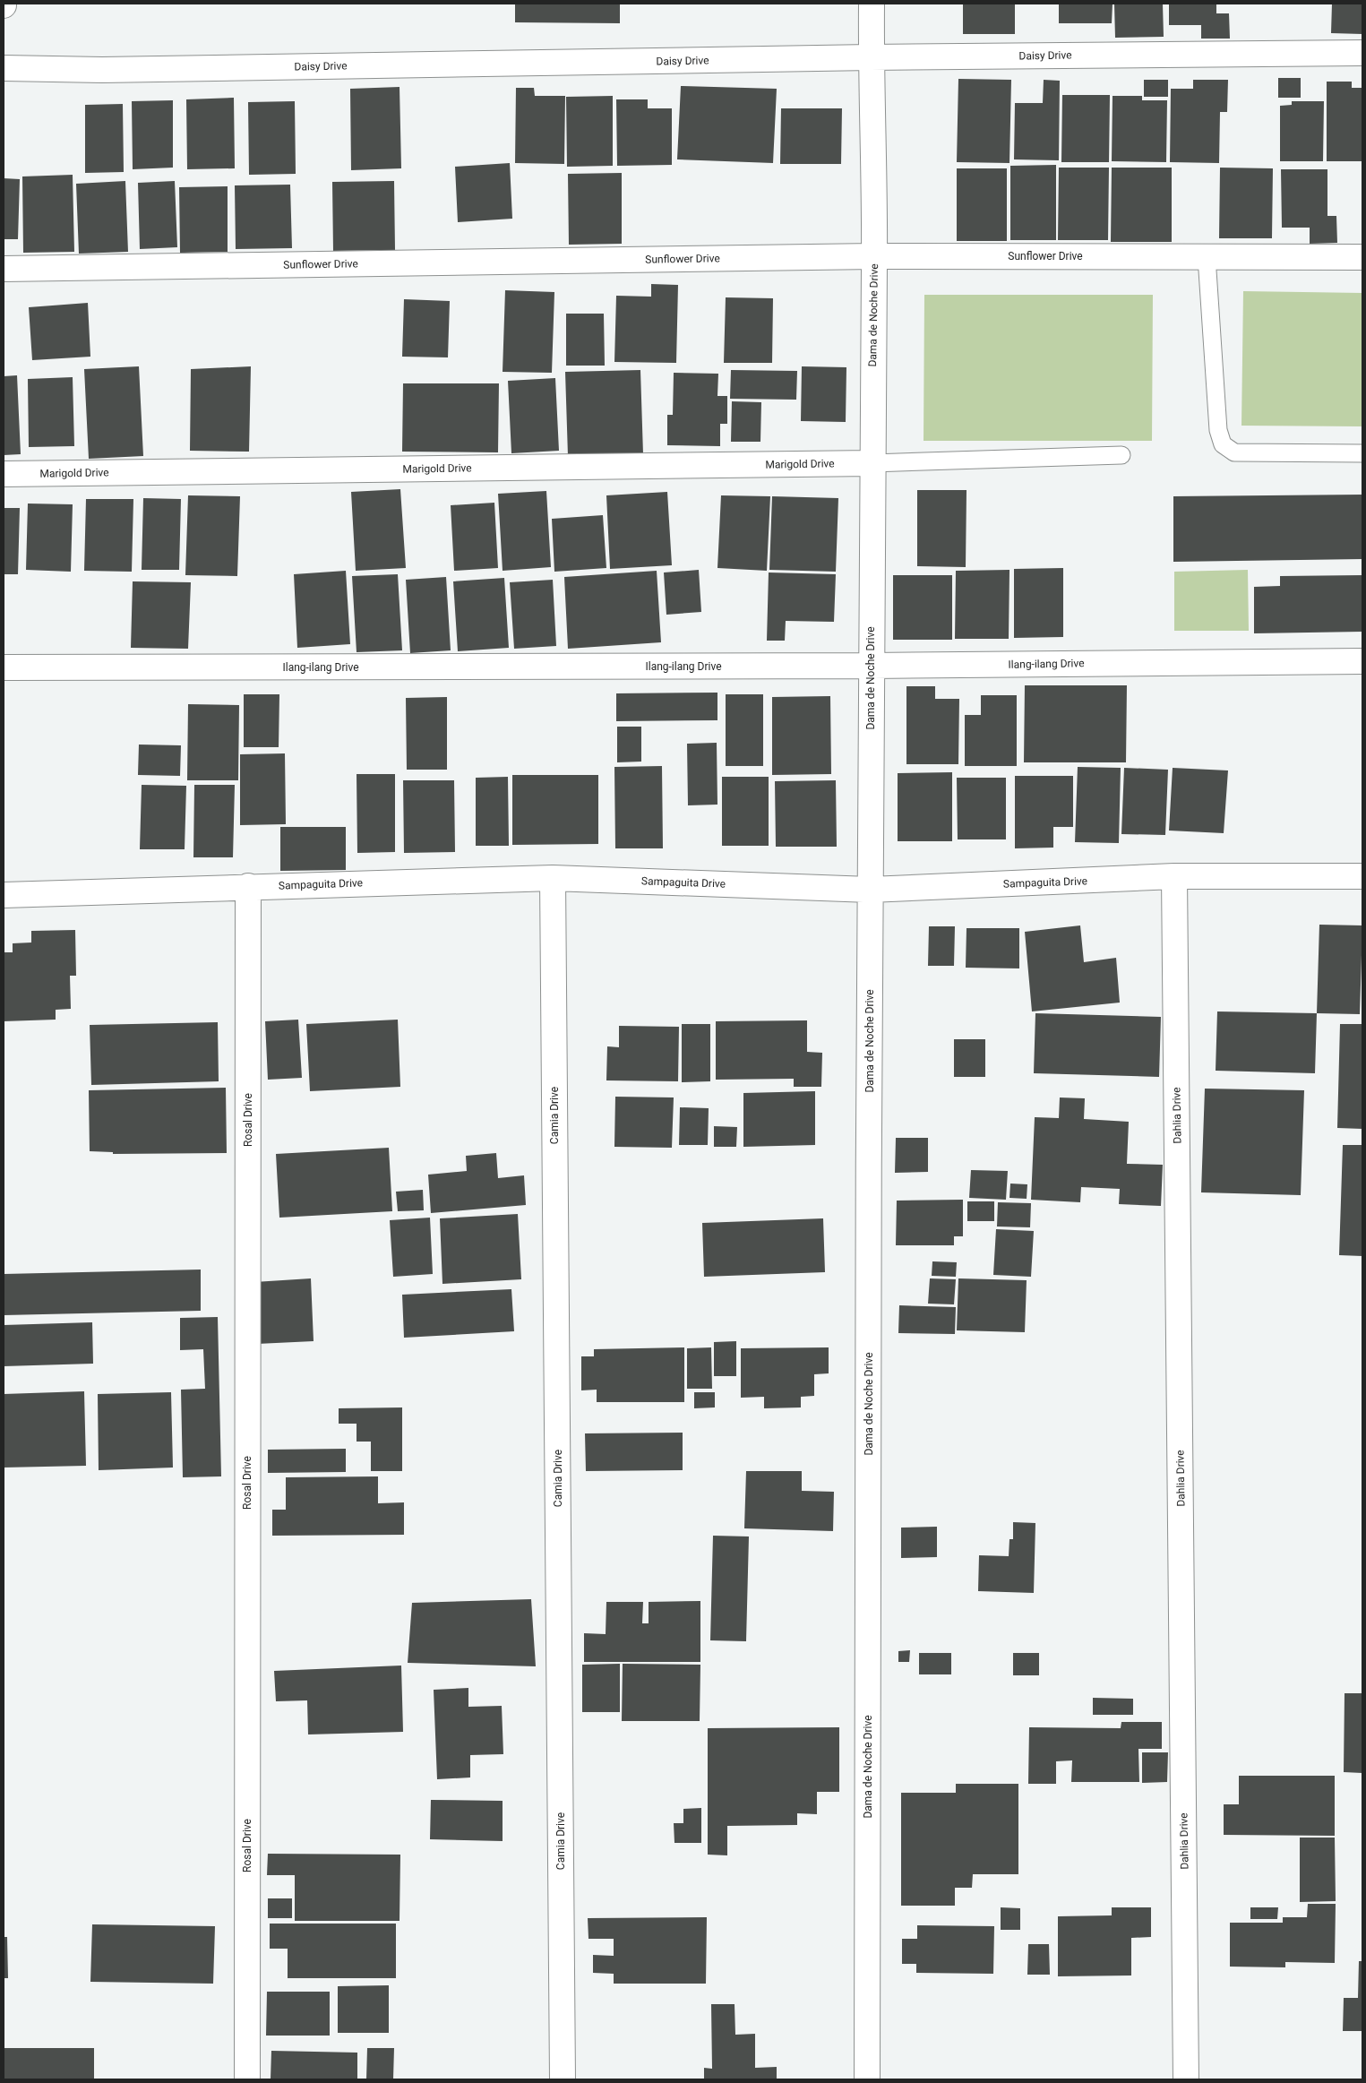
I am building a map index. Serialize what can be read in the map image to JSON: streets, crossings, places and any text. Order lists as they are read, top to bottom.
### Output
{
  "streets": {
    "street": [
      "Daisy Drive",
      "Sunflower Drive",
      "Dama de Noche Drive",
      "Marigold Drive",
      "Ilang-ilang Drive",
      "Sampaguita Drive",
      "Camia Drive",
      "Dahlia Drive",
      "Rosal Drive"
    ]
  },
  "crossings": [
    ["Daisy Drive", "Dama de Noche Drive"],
    ["Sunflower Drive", "Dama de Noche Drive"],
    ["Dama de Noche Drive", "Marigold Drive"],
    ["Dama de Noche Drive", "Ilang-ilang Drive"],
    ["Dama de Noche Drive", "Sampaguita Drive"],
    ["Sampaguita Drive", "Camia Drive"],
    ["Sampaguita Drive", "Dahlia Drive"],
    ["Sampaguita Drive", "Rosal Drive"]
  ]
}
